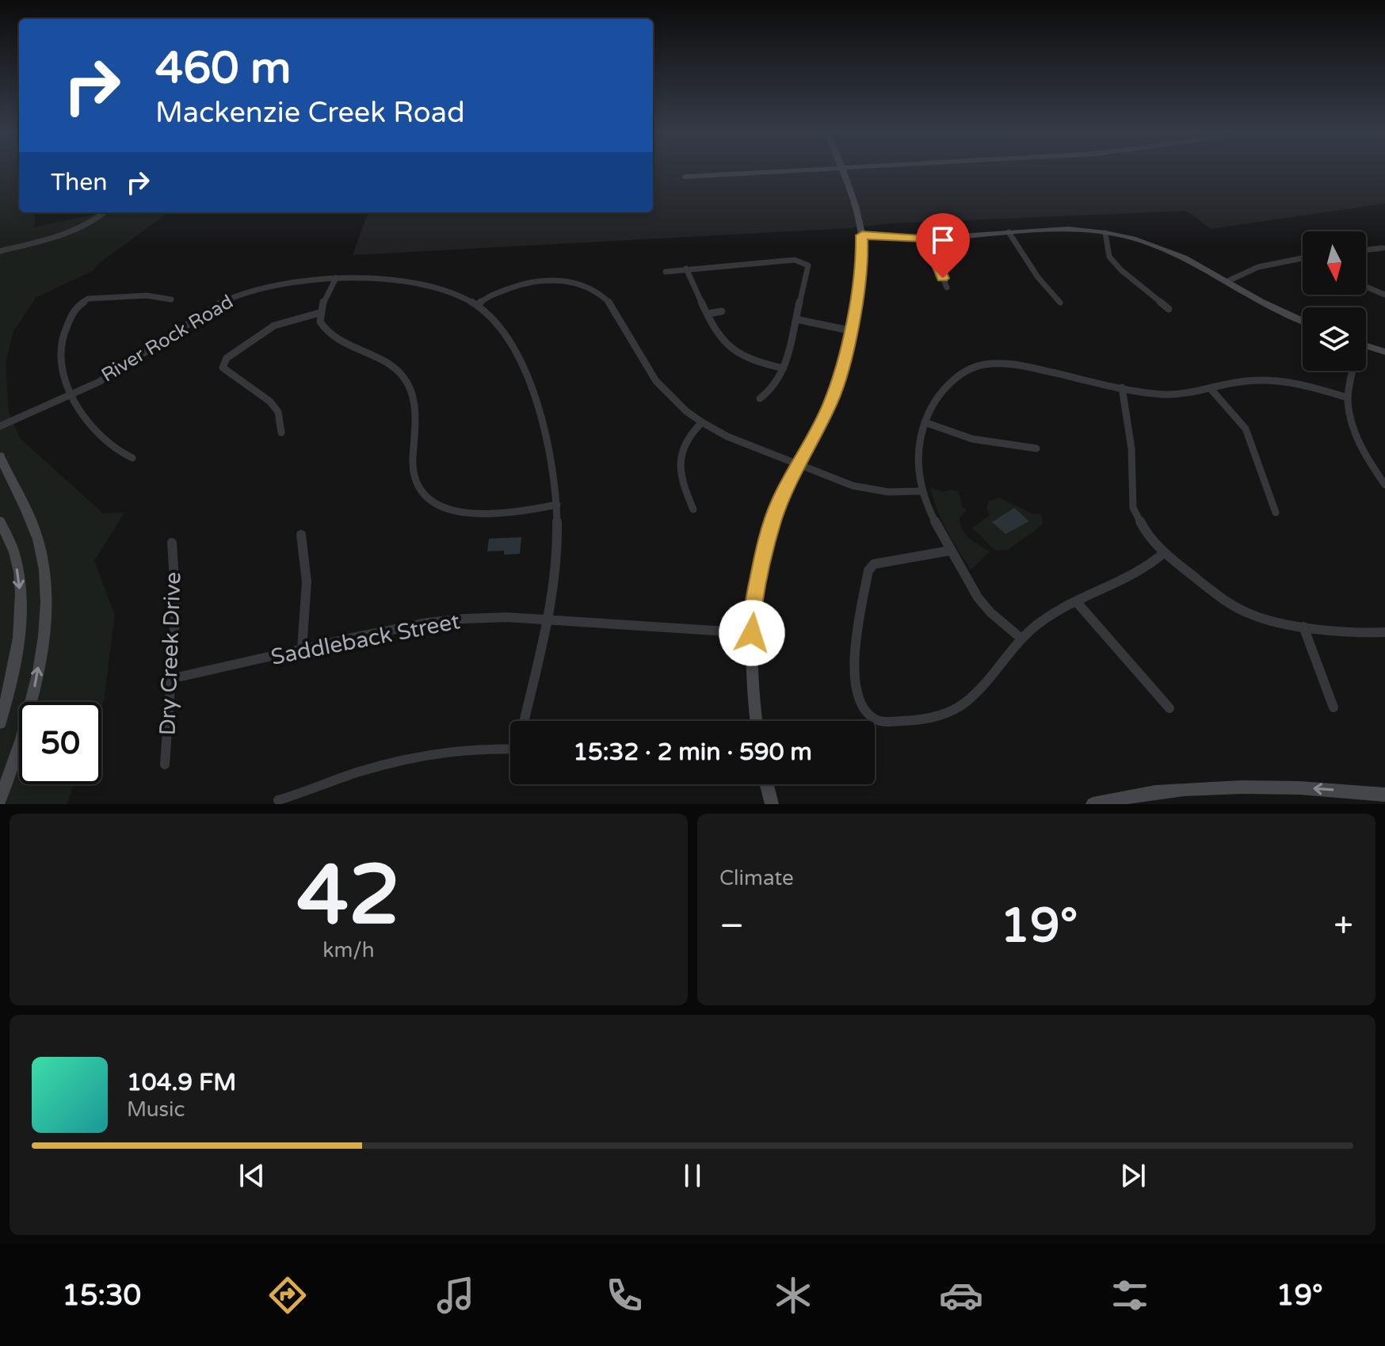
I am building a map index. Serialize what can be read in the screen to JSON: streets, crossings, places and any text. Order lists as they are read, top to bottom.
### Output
{
  "streets": {
    "street": ["River Rock Road", "Saddleback Street", "Dry Creek Drive"]
  },
  "crossings": [
    ["River Rock Road", "Saddleback Street"],
    ["Saddleback Street", "Dry Creek Drive"]
  ],
  "north": "bottom",
  "page": {
    "turn": ["460 m", "Mackenzie Creek Road"],
    "then": "Then",
    "limit": "50",
    "trip": "15:32 · 2 min · 590 m",
    "tile": [
      ["42", "km/h"],
      "Climate"
    ],
    "heat": ["−", "19°", "+"],
    "song": ["104.9 FM", "Music"],
    "tabs": ["15:30", "19°"]
  }
}
